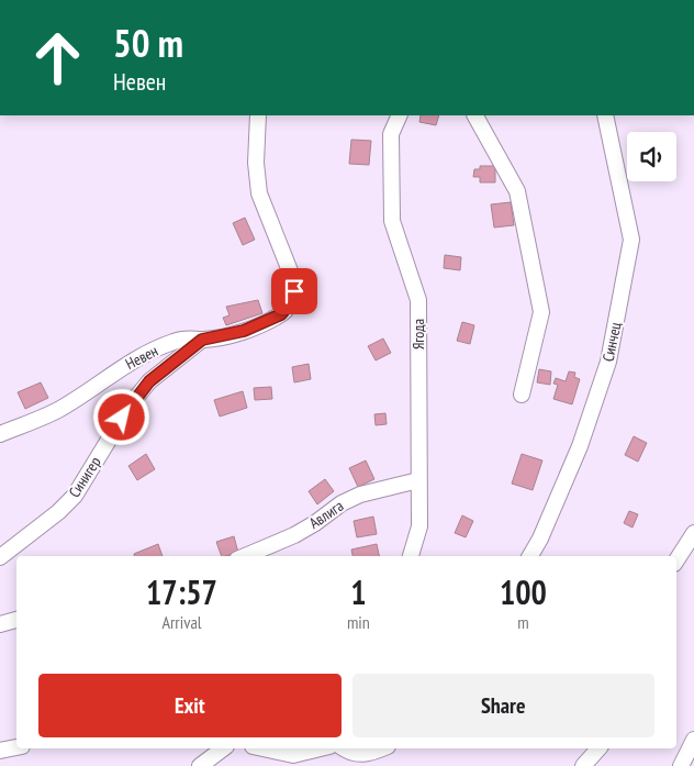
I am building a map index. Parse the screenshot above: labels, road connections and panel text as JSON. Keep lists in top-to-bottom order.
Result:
{
  "streets": {
    "street": [
      "Ягода",
      "Синчец",
      "Невен",
      "Синигер",
      "Авлига"
    ]
  },
  "crossings": [
    ["Ягода", "Авлига"],
    ["Невен", "Синигер"]
  ],
  "page": {
    "turn": ["50 m", "Невен"],
    "eta": [
      "17:57",
      "Arrival",
      "1",
      "min",
      "100",
      "m"
    ],
    "buttons": ["Exit", "Share"]
  }
}
